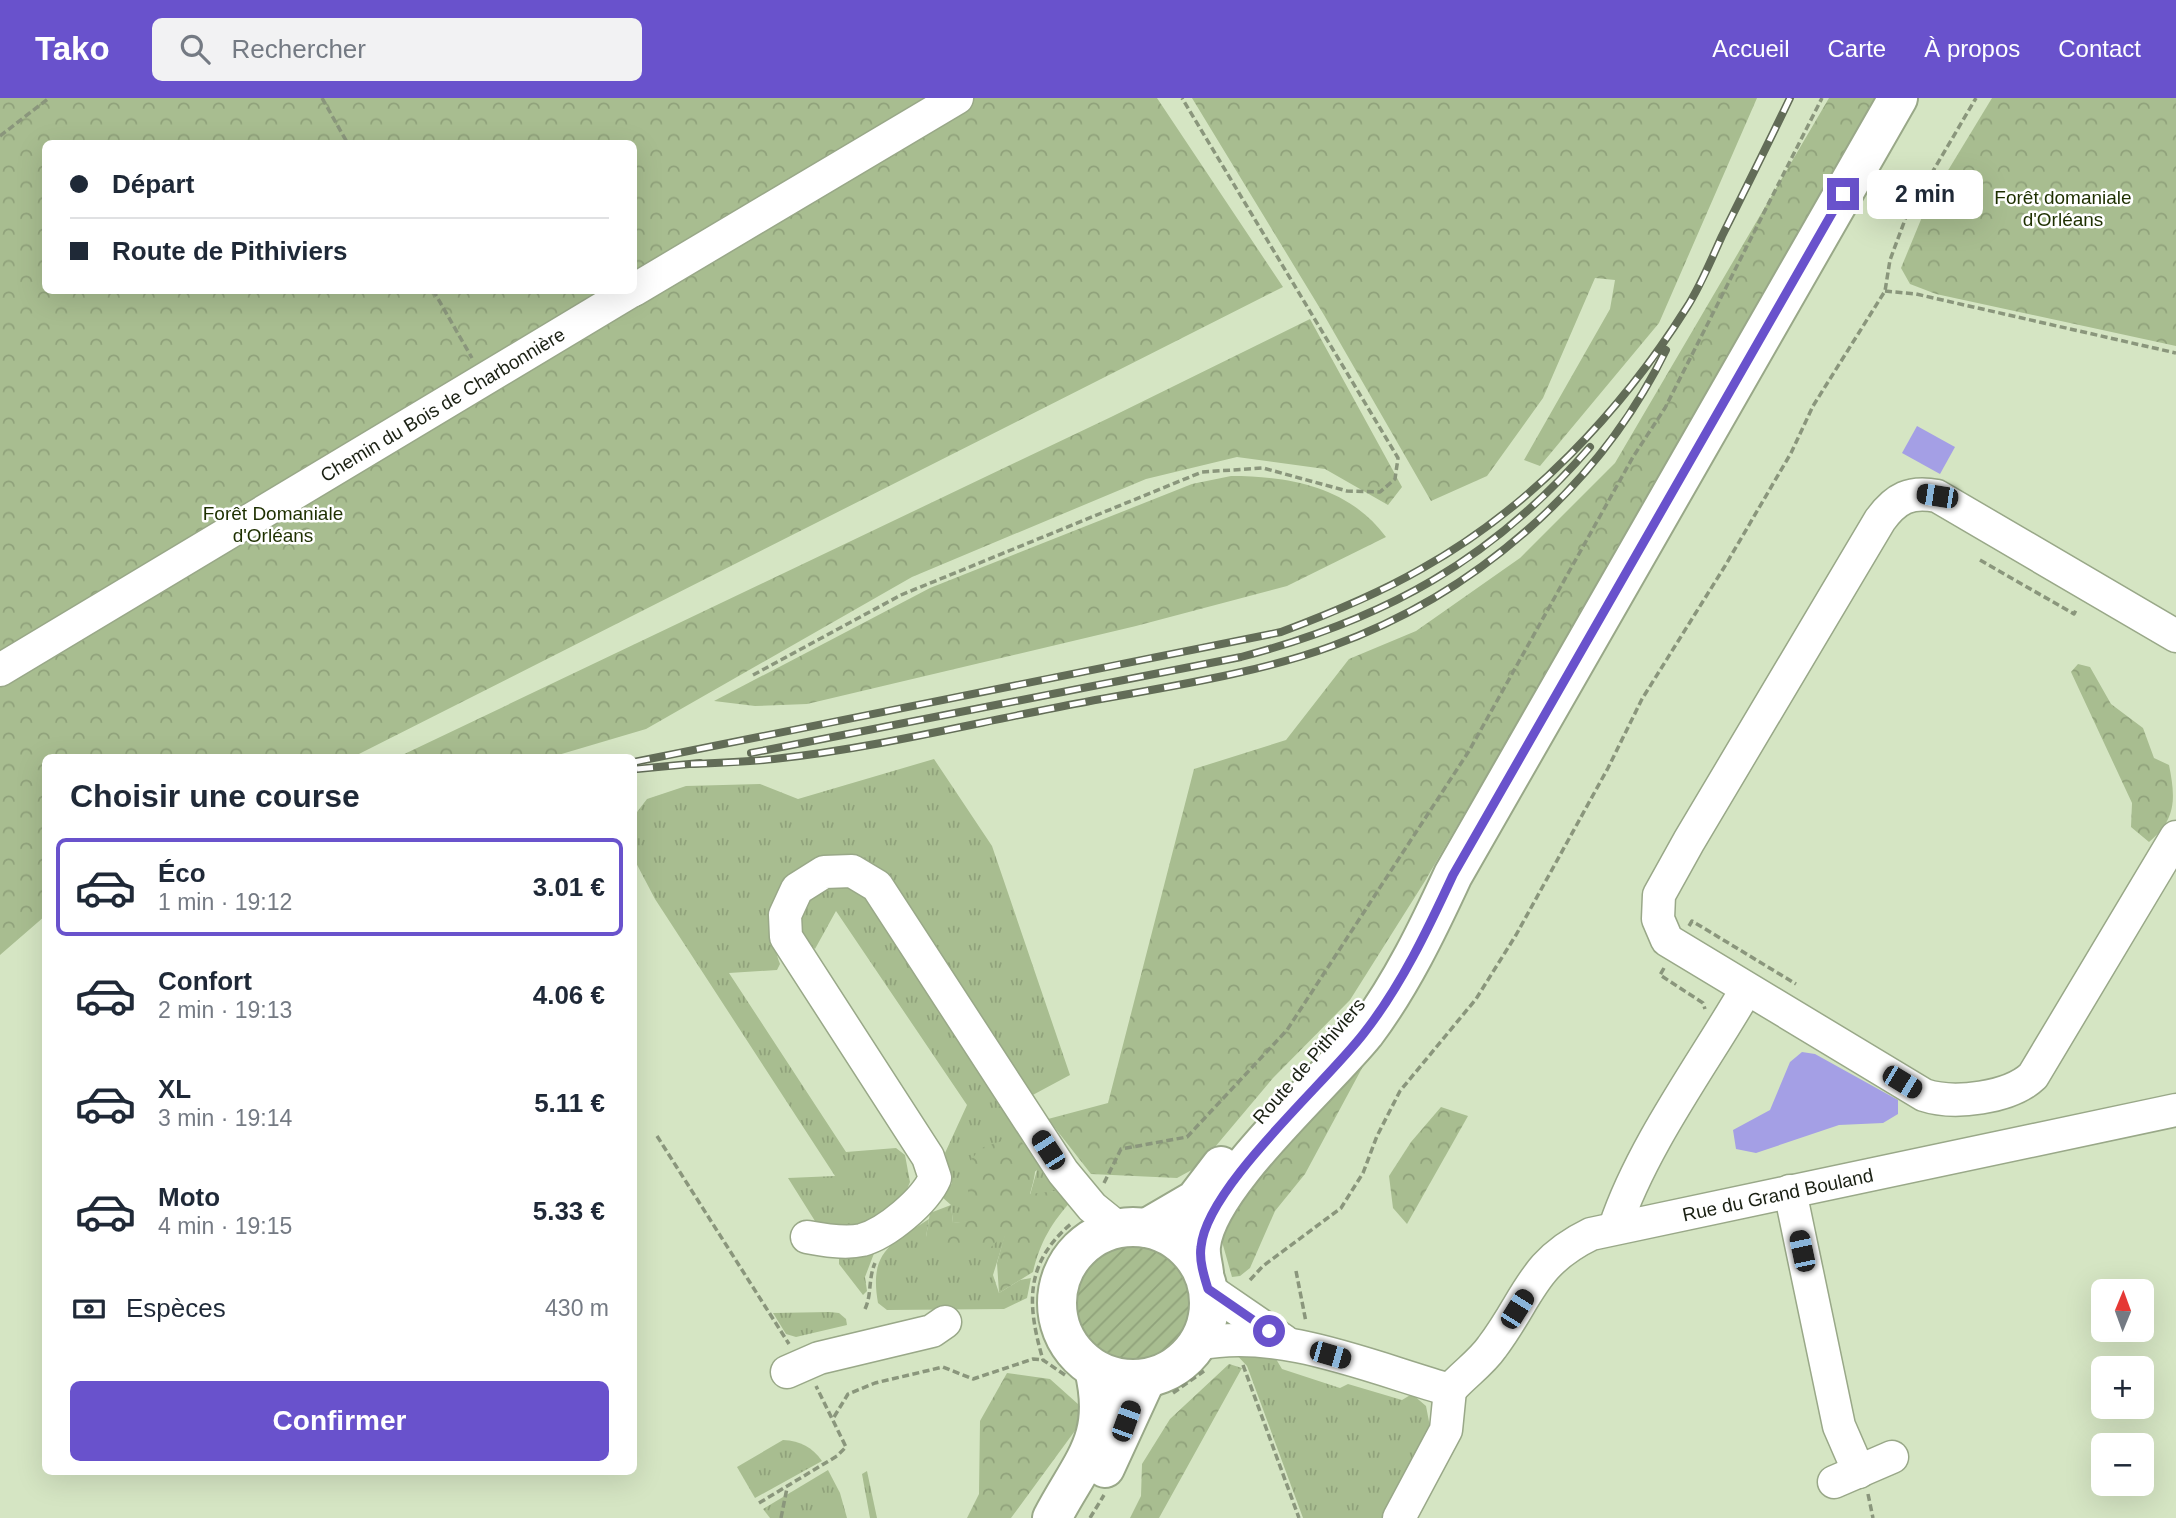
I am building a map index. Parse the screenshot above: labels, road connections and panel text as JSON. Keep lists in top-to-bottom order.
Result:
{
  "streets": {
    "main road": ["Route de Pithiviers"],
    "street": ["Chemin du Bois de Charbonnière", "Rue du Grand Bouland"]
  },
  "parks": ["Forêt domaniale d'Orléans", "Forêt Domaniale d'Orléans"],
  "north": "top",
  "page": {
    "header": "Tako",
    "search": "Rechercher",
    "nav": [
      "Accueil",
      "Carte",
      "À propos",
      "Contact"
    ],
    "banner": ["Départ", "Route de Pithiviers"],
    "bubble": "2 min",
    "heading": "Choisir une course",
    "list": [
      {
        "name": "Éco",
        "note": "1 min · 19:12",
        "value": "3.01 €"
      },
      {
        "name": "Confort",
        "note": "2 min · 19:13",
        "value": "4.06 €"
      },
      {
        "name": "XL",
        "note": "3 min · 19:14",
        "value": "5.11 €"
      },
      {
        "name": "Moto",
        "note": "4 min · 19:15",
        "value": "5.33 €"
      }
    ],
    "pay": ["Espèces", "430 m"],
    "map_buttons": ["+", "−"],
    "buttons": "Confirmer"
  }
}
